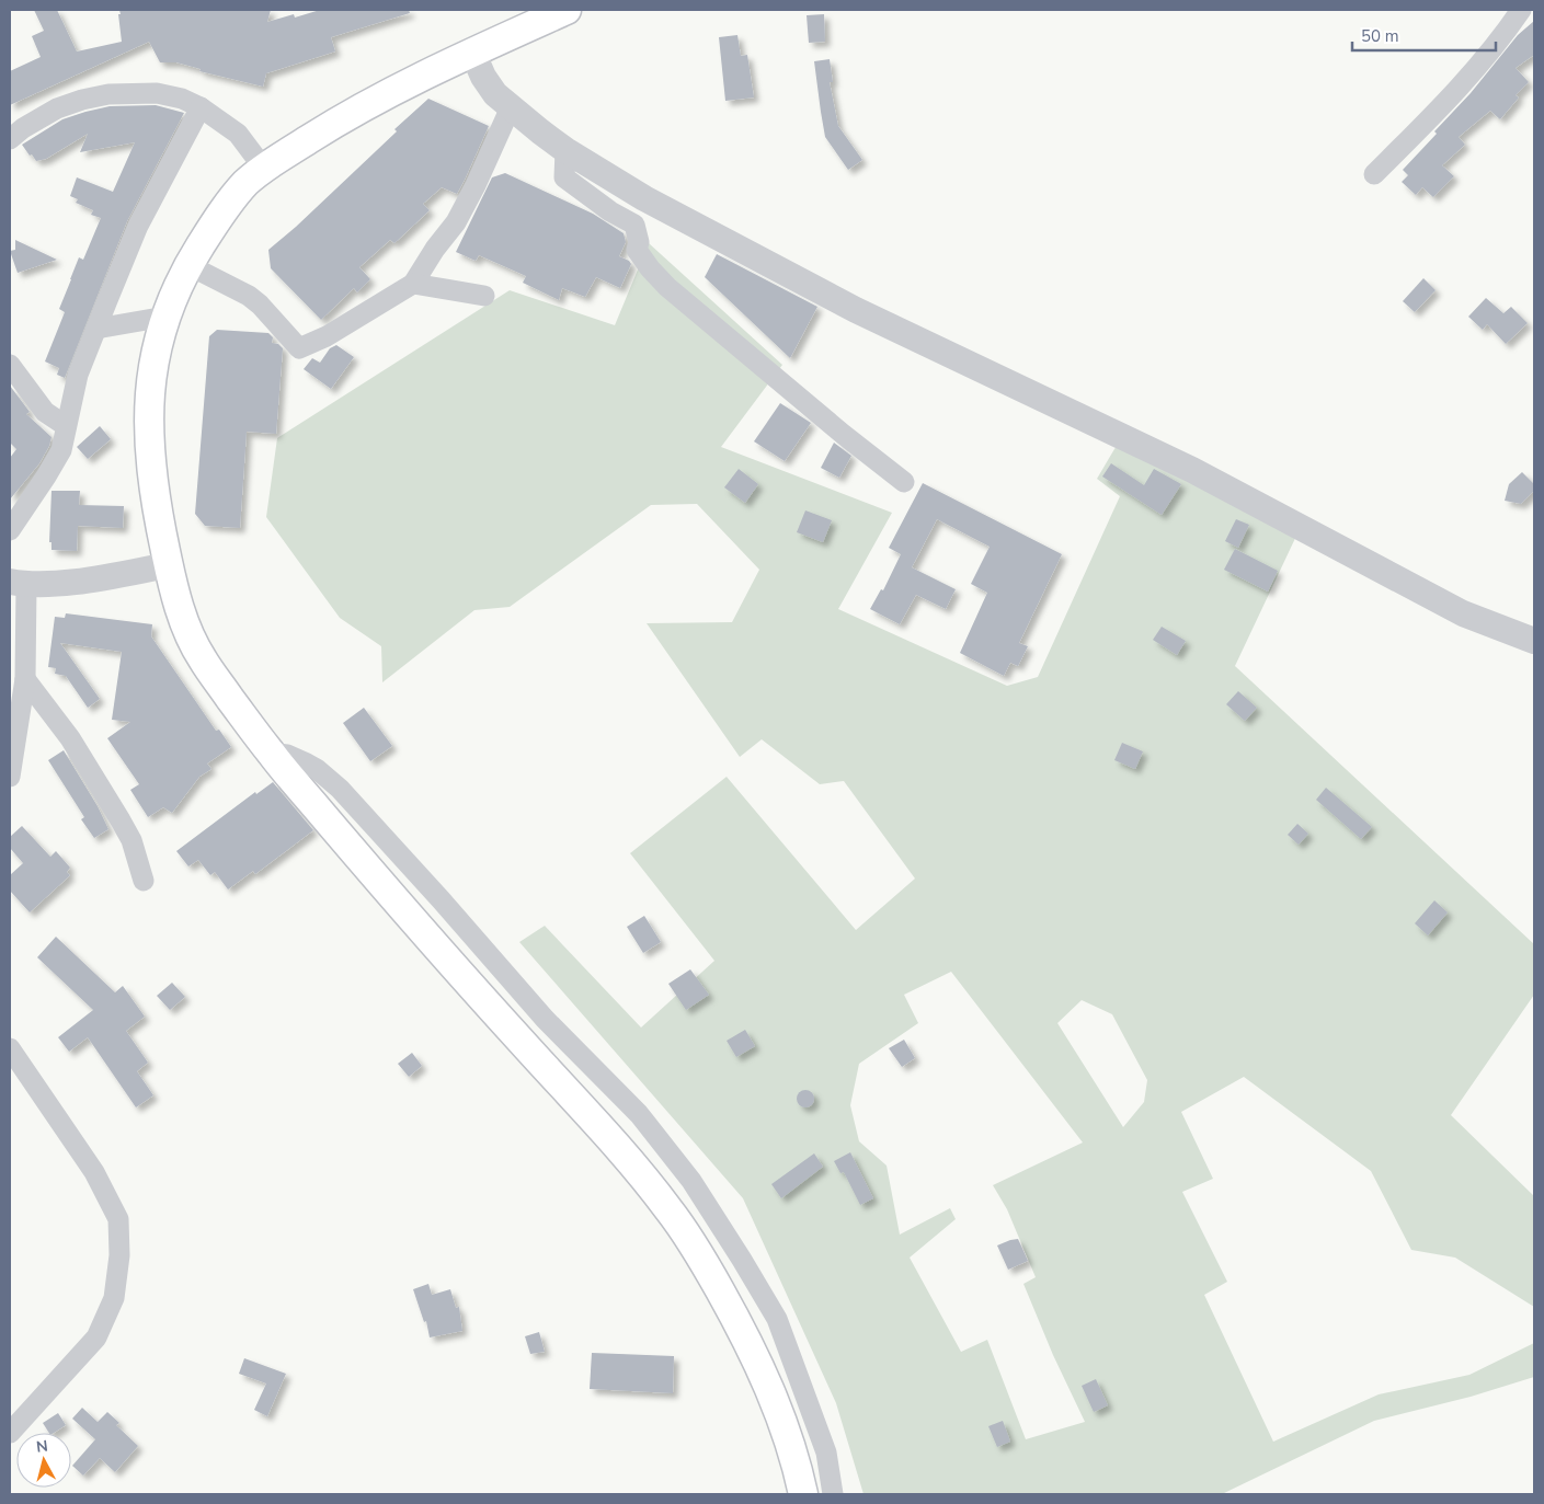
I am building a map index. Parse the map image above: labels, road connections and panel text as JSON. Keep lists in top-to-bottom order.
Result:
{
  "scale_bar": "50 m",
  "north": "top"
}
